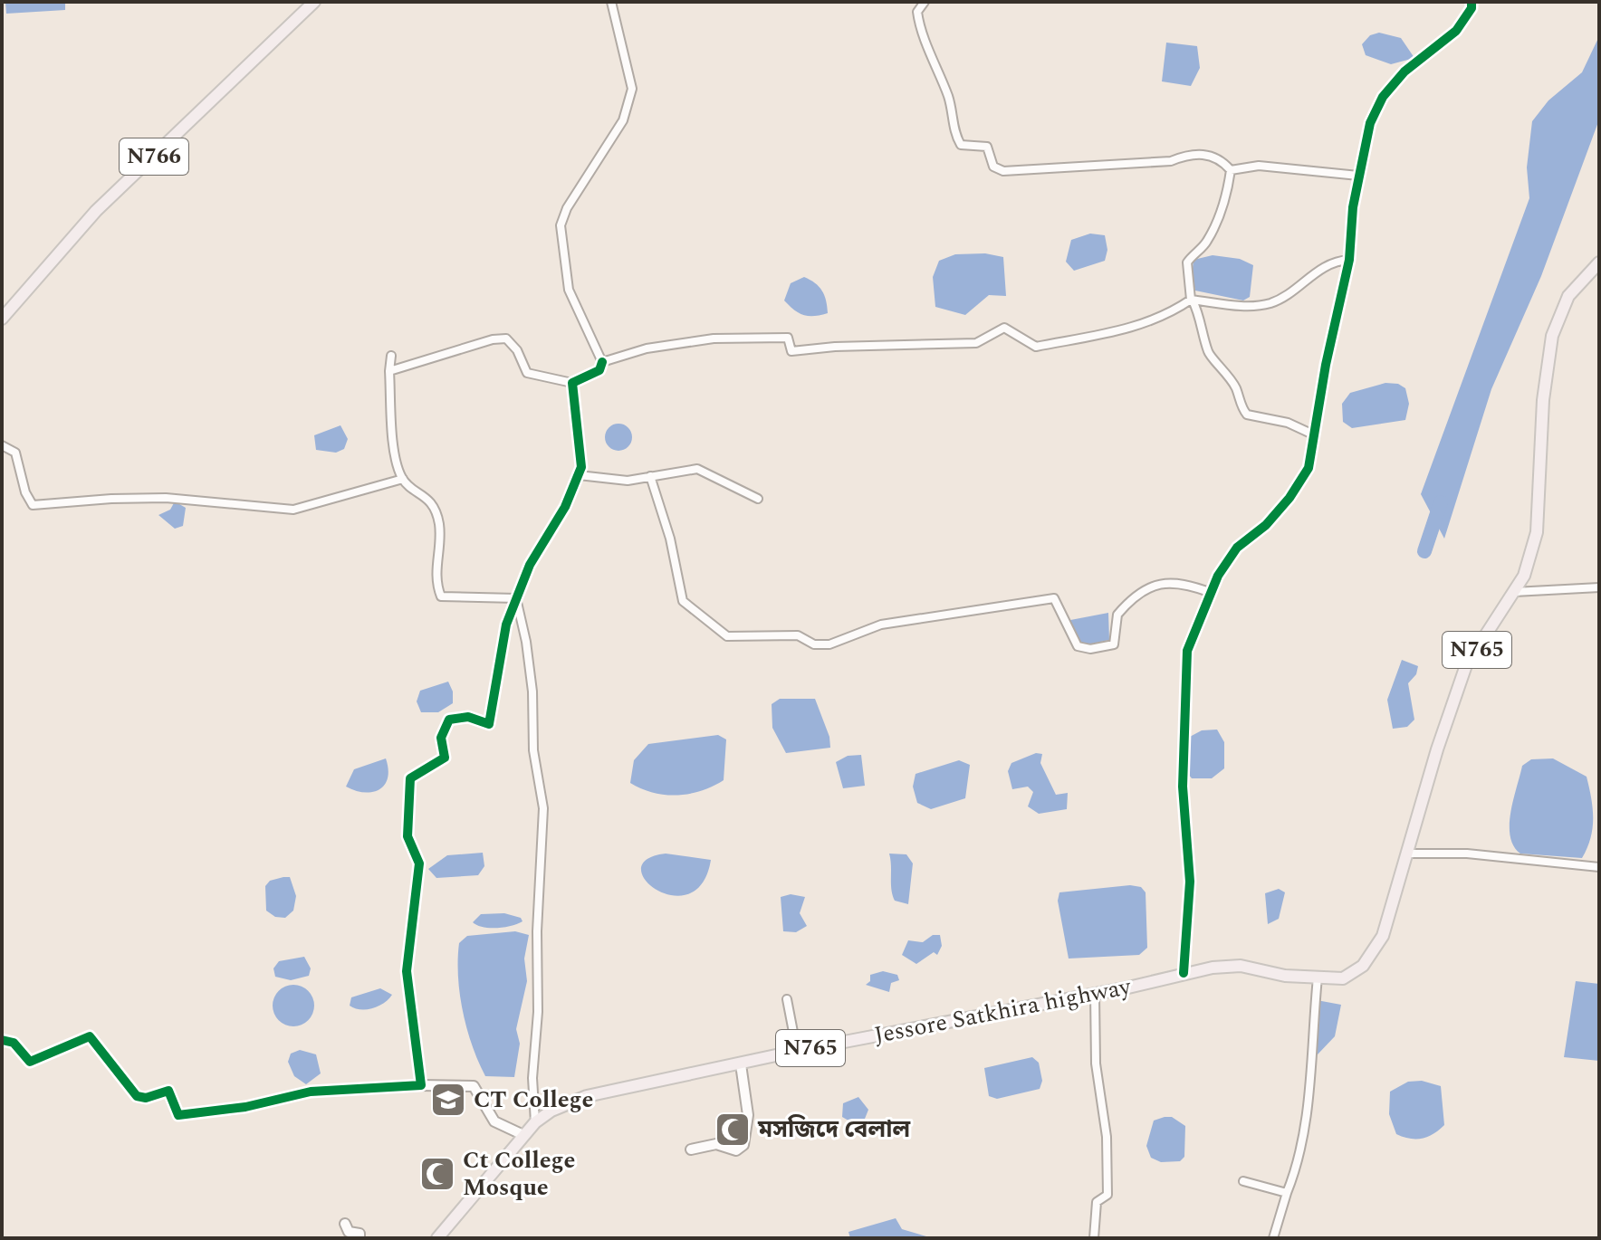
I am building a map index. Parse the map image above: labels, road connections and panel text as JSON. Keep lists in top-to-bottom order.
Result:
{
  "streets": {
    "highway": ["N766", "N765", "Jessore Satkhira highway"]
  },
  "crossings": [
    ["N765", "Jessore Satkhira highway"]
  ],
  "places": {
    "school or university": ["CT College"],
    "mosque": ["মসজিদে বেলাল", "Ct College Mosque"]
  }
}
